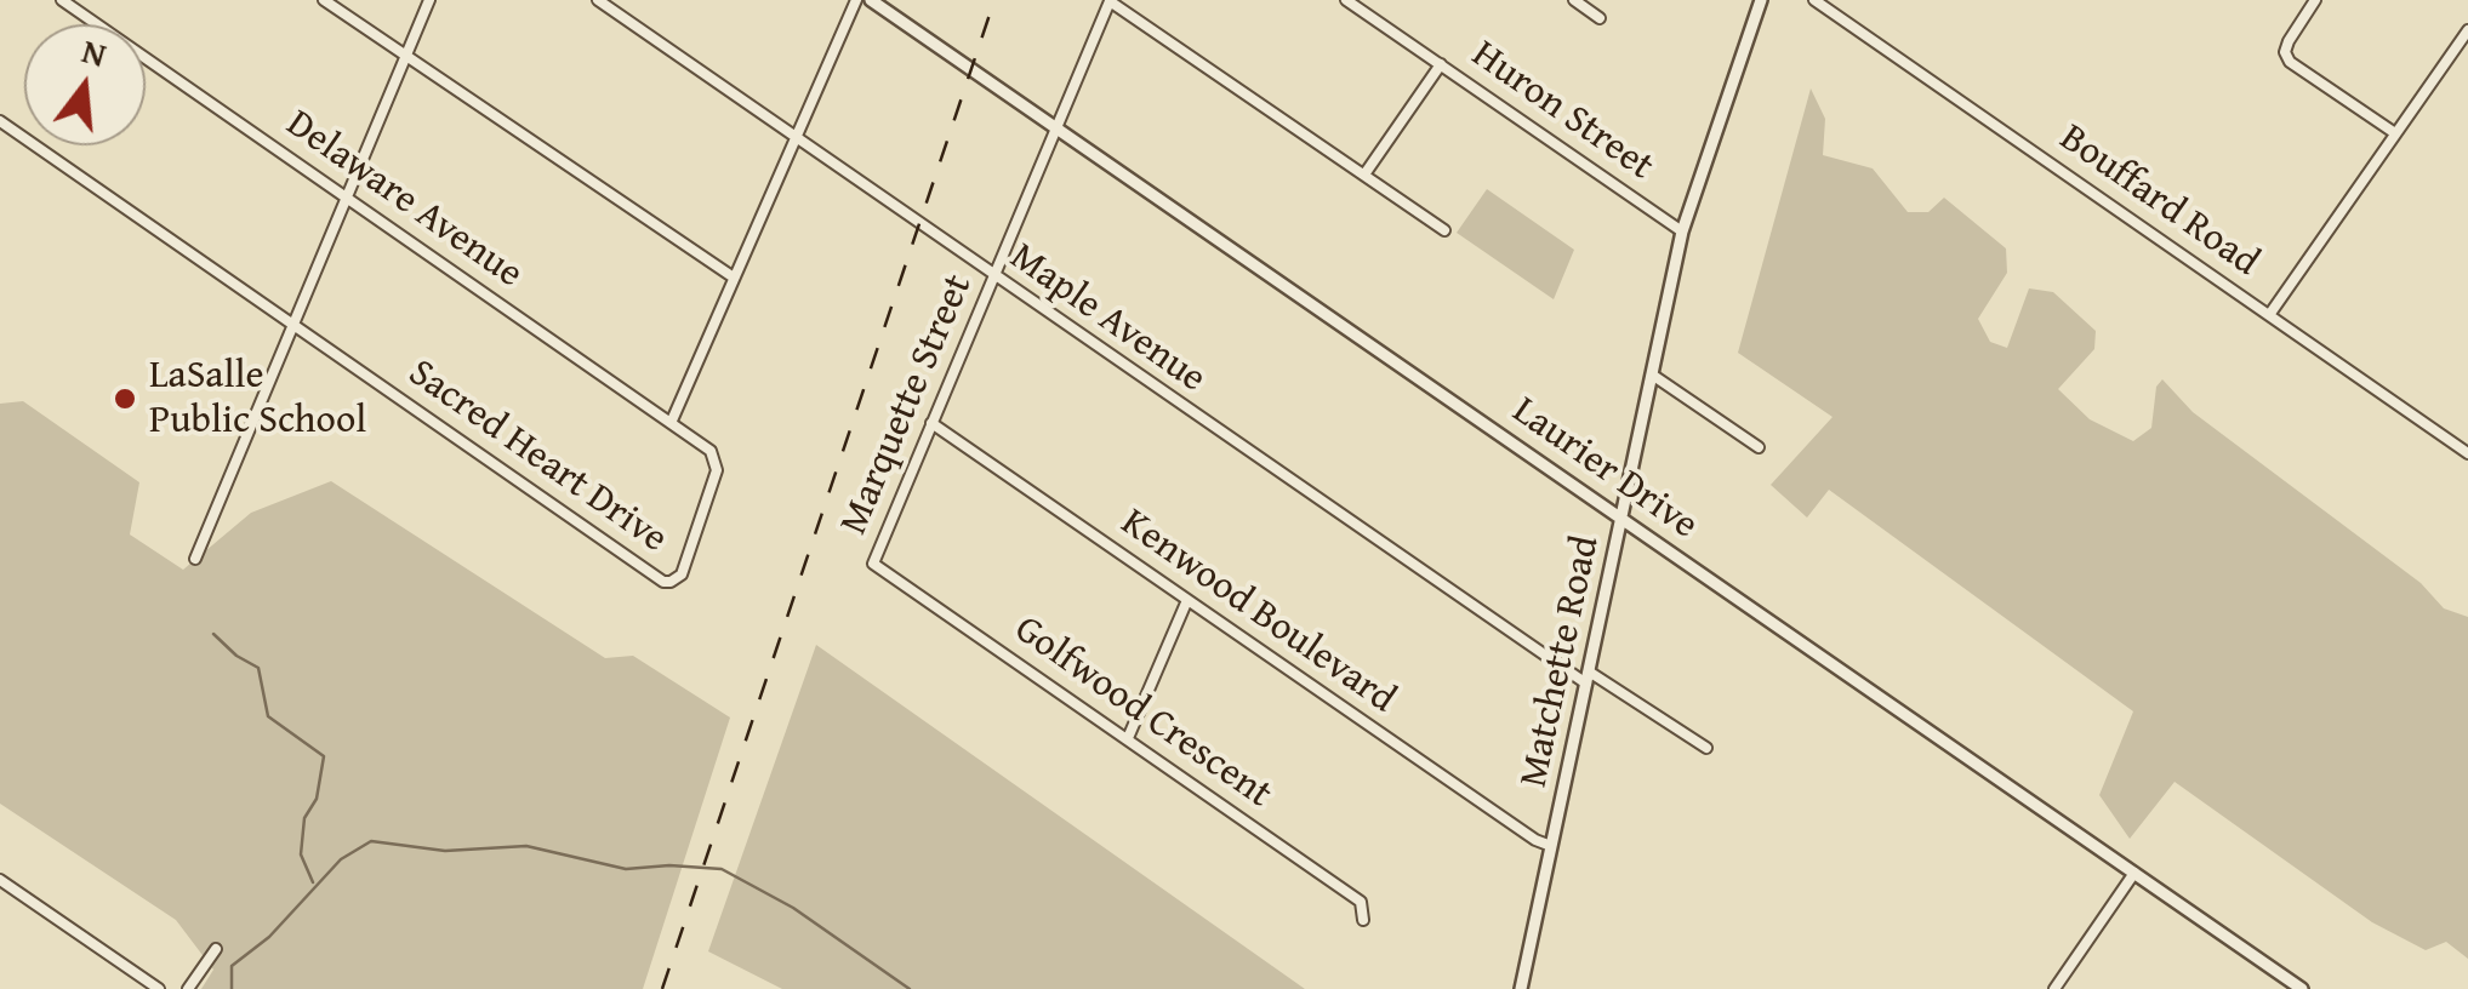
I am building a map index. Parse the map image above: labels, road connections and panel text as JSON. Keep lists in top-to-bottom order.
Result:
{
  "streets": {
    "street": [
      "Huron Street",
      "Delaware Avenue",
      "Bouffard Road",
      "Maple Avenue",
      "Marquette Street",
      "Sacred Heart Drive",
      "Laurier Drive",
      "Kenwood Boulevard",
      "Matchette Road",
      "Golfwood Crescent"
    ]
  },
  "crossings": [
    ["Huron Street", "Matchette Road"],
    ["Delaware Avenue", "Sacred Heart Drive"],
    ["Maple Avenue", "Marquette Street"],
    ["Maple Avenue", "Matchette Road"],
    ["Marquette Street", "Laurier Drive"],
    ["Marquette Street", "Kenwood Boulevard"],
    ["Marquette Street", "Golfwood Crescent"],
    ["Laurier Drive", "Matchette Road"],
    ["Kenwood Boulevard", "Matchette Road"]
  ],
  "places": ["LaSalle Public School"],
  "north": "top"
}
